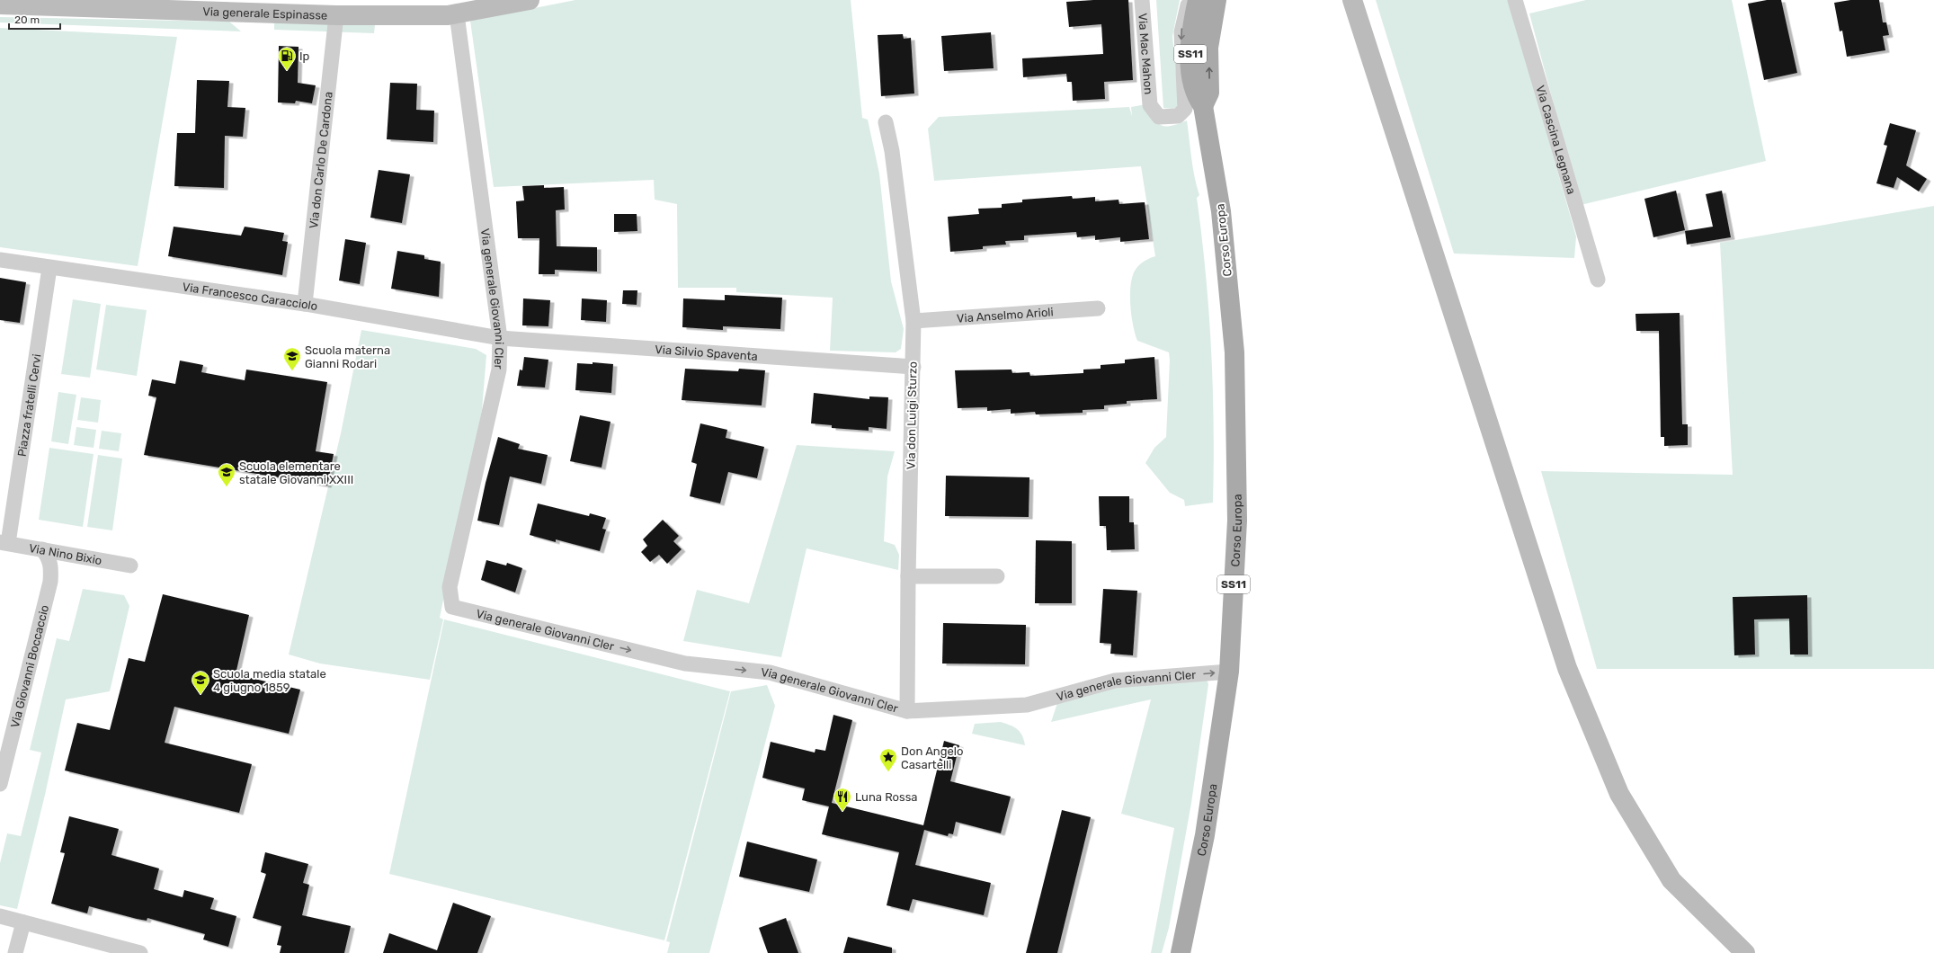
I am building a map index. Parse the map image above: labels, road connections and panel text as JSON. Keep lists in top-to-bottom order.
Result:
{
  "streets": {
    "main road": ["SS11", "Corso Europa"],
    "street": [
      "Via generale Espinasse",
      "Via Mac Mahon",
      "Via Cascina Legnana",
      "Via don Carlo De Cardona",
      "Via Francesco Caracciolo",
      "Via generale Giovanni Cler",
      "Via Anselmo Arioli",
      "Via Silvio Spaventa",
      "Piazza fratelli Cervi",
      "Via don Luigi Sturzo",
      "Via Nino Bixio",
      "Via Giovanni Boccaccio"
    ]
  },
  "crossings": [
    ["Via generale Espinasse", "Via don Carlo De Cardona"],
    ["Via generale Espinasse", "Via generale Giovanni Cler"],
    ["SS11", "Corso Europa"],
    ["Via don Carlo De Cardona", "Via Francesco Caracciolo"],
    ["Corso Europa", "Via generale Giovanni Cler"],
    ["Via Francesco Caracciolo", "Via generale Giovanni Cler"],
    ["Via Francesco Caracciolo", "Via Silvio Spaventa"],
    ["Via Francesco Caracciolo", "Piazza fratelli Cervi"],
    ["Via generale Giovanni Cler", "Via Silvio Spaventa"],
    ["Via generale Giovanni Cler", "Via don Luigi Sturzo"],
    ["Via Anselmo Arioli", "Via don Luigi Sturzo"],
    ["Via Silvio Spaventa", "Via don Luigi Sturzo"],
    ["Piazza fratelli Cervi", "Via Nino Bixio"],
    ["Via Nino Bixio", "Via Giovanni Boccaccio"]
  ],
  "places": {
    "fuel station": ["Ip"],
    "school or university": ["Scuola materna Gianni Rodari", "Scuola elementare statale Giovanni XXIII", "Scuola media statale 4 giugno 1859"],
    "place": ["Don Angelo Casartelli"],
    "restaurant": ["Luna Rossa"]
  },
  "scale_bar": "20 m"
}
